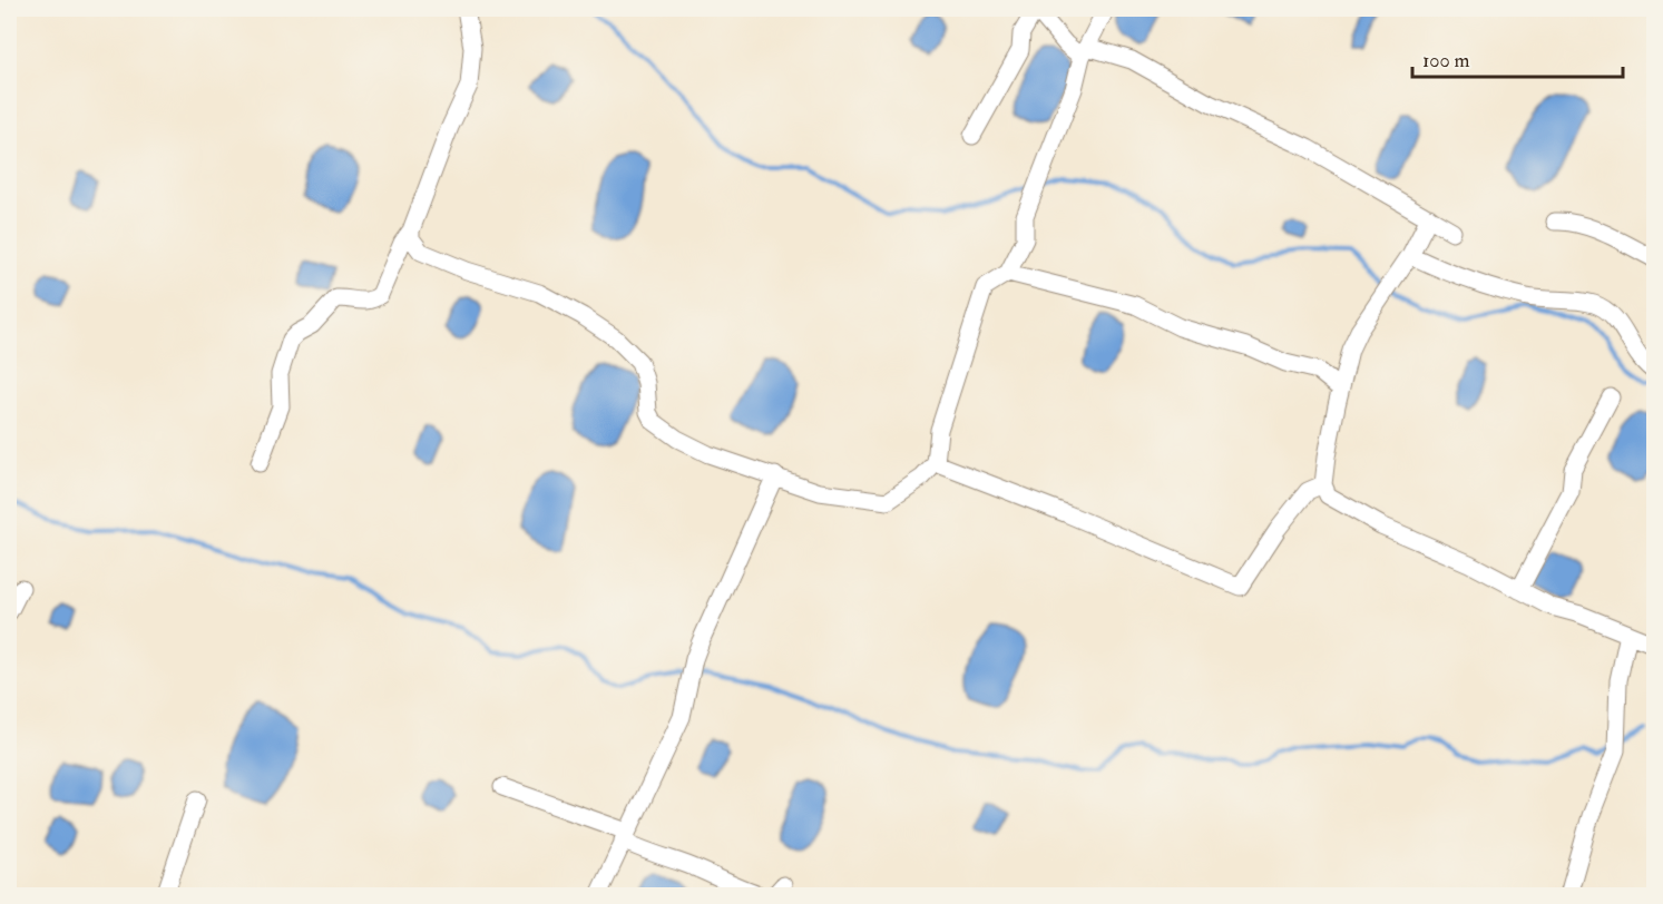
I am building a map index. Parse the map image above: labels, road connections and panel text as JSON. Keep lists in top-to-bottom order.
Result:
{
  "scale_bar": "100 m"
}
